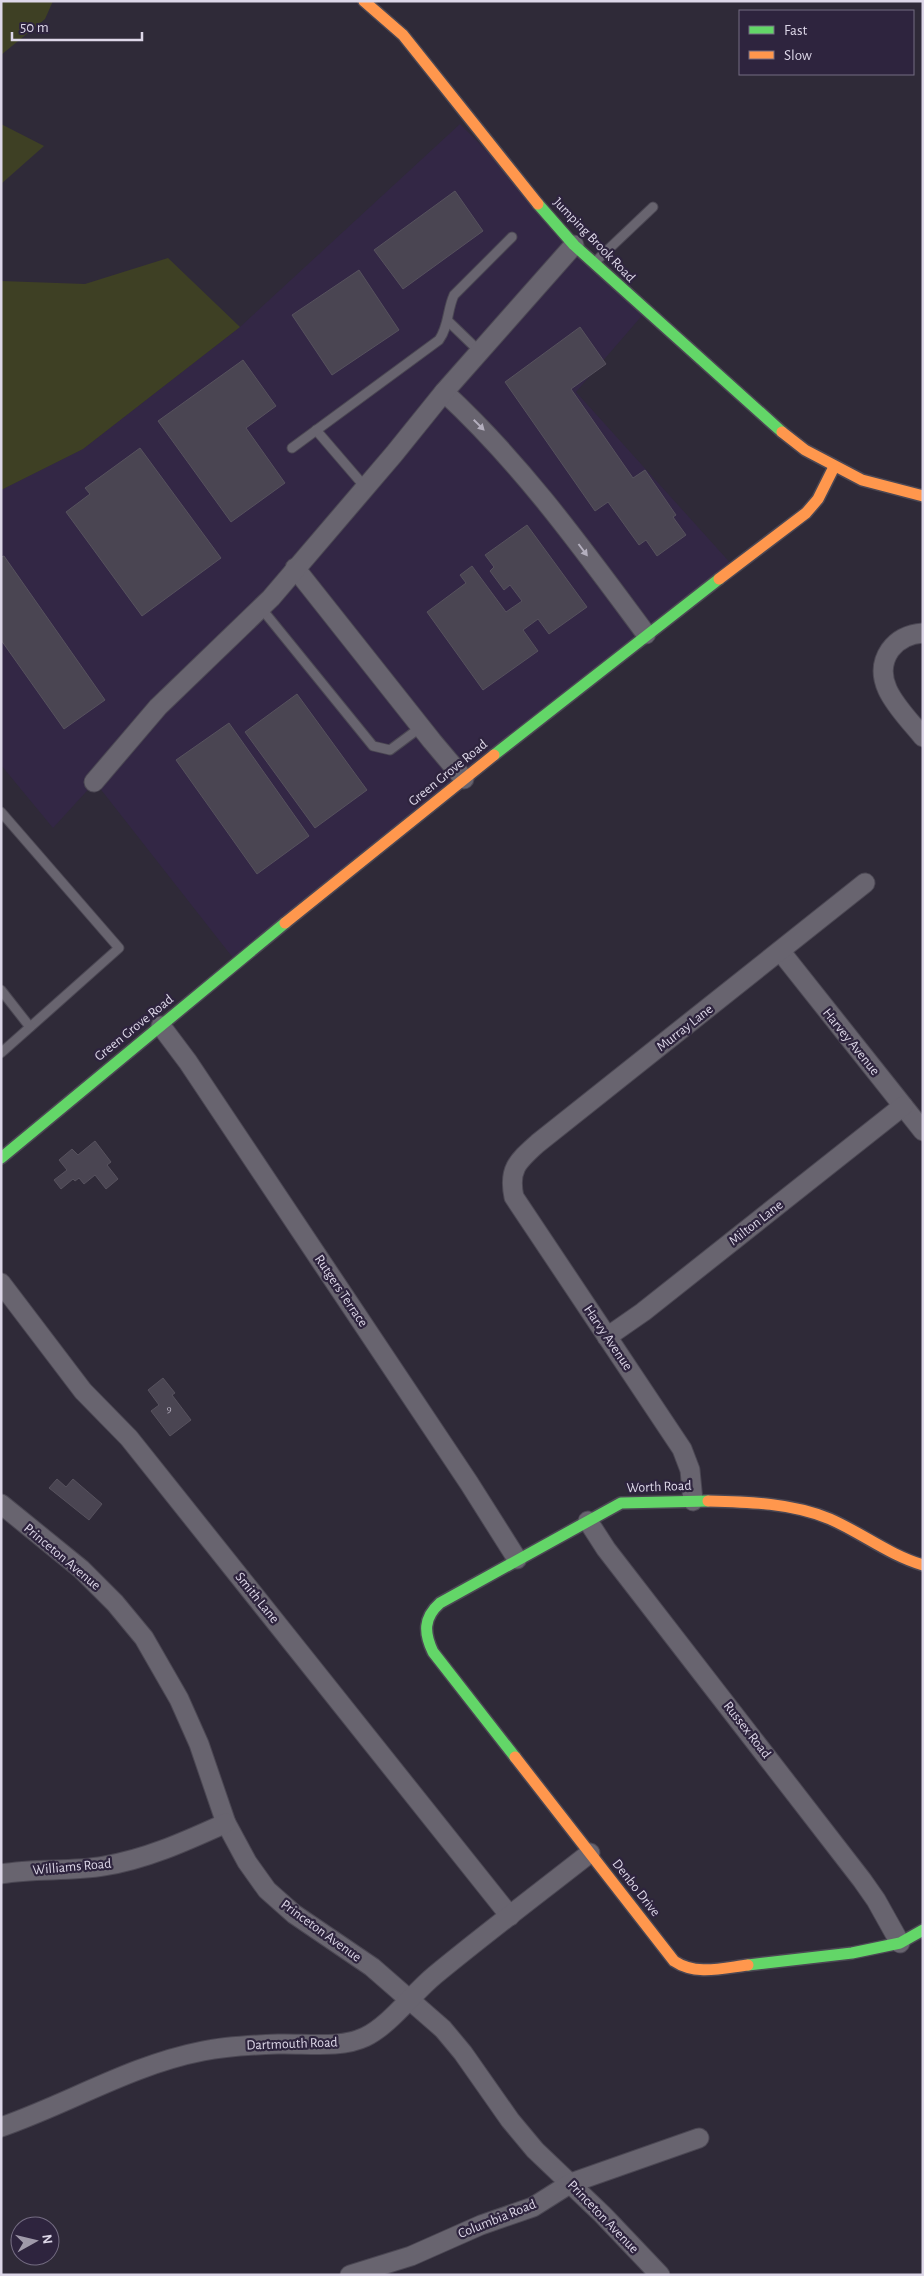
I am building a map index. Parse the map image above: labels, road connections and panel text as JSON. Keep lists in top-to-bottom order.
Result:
{
  "streets": {
    "street": [
      "Jumping Brook Road",
      "Green Grove Road",
      "Murray Lane",
      "Harvey Avenue",
      "Milton Lane",
      "Rutgers Terrace",
      "Harvy Avenue",
      "Worth Road",
      "Princeton Avenue",
      "Smith Lane",
      "Russex Road",
      "Williams Road",
      "Denbo Drive",
      "Dartmouth Road",
      "Columbia Road"
    ]
  },
  "crossings": [
    ["Jumping Brook Road", "Green Grove Road"],
    ["Green Grove Road", "Rutgers Terrace"],
    ["Murray Lane", "Harvey Avenue"],
    ["Murray Lane", "Harvy Avenue"],
    ["Harvey Avenue", "Milton Lane"],
    ["Milton Lane", "Harvy Avenue"],
    ["Rutgers Terrace", "Worth Road"],
    ["Harvy Avenue", "Worth Road"],
    ["Worth Road", "Russex Road"],
    ["Worth Road", "Denbo Drive"],
    ["Princeton Avenue", "Williams Road"],
    ["Princeton Avenue", "Dartmouth Road"],
    ["Princeton Avenue", "Columbia Road"],
    ["Smith Lane", "Dartmouth Road"],
    ["Russex Road", "Denbo Drive"],
    ["Denbo Drive", "Dartmouth Road"]
  ],
  "house_numbers": ["9"],
  "legend": ["Fast", "Slow"],
  "scale_bar": "50 m",
  "north": "right"
}
